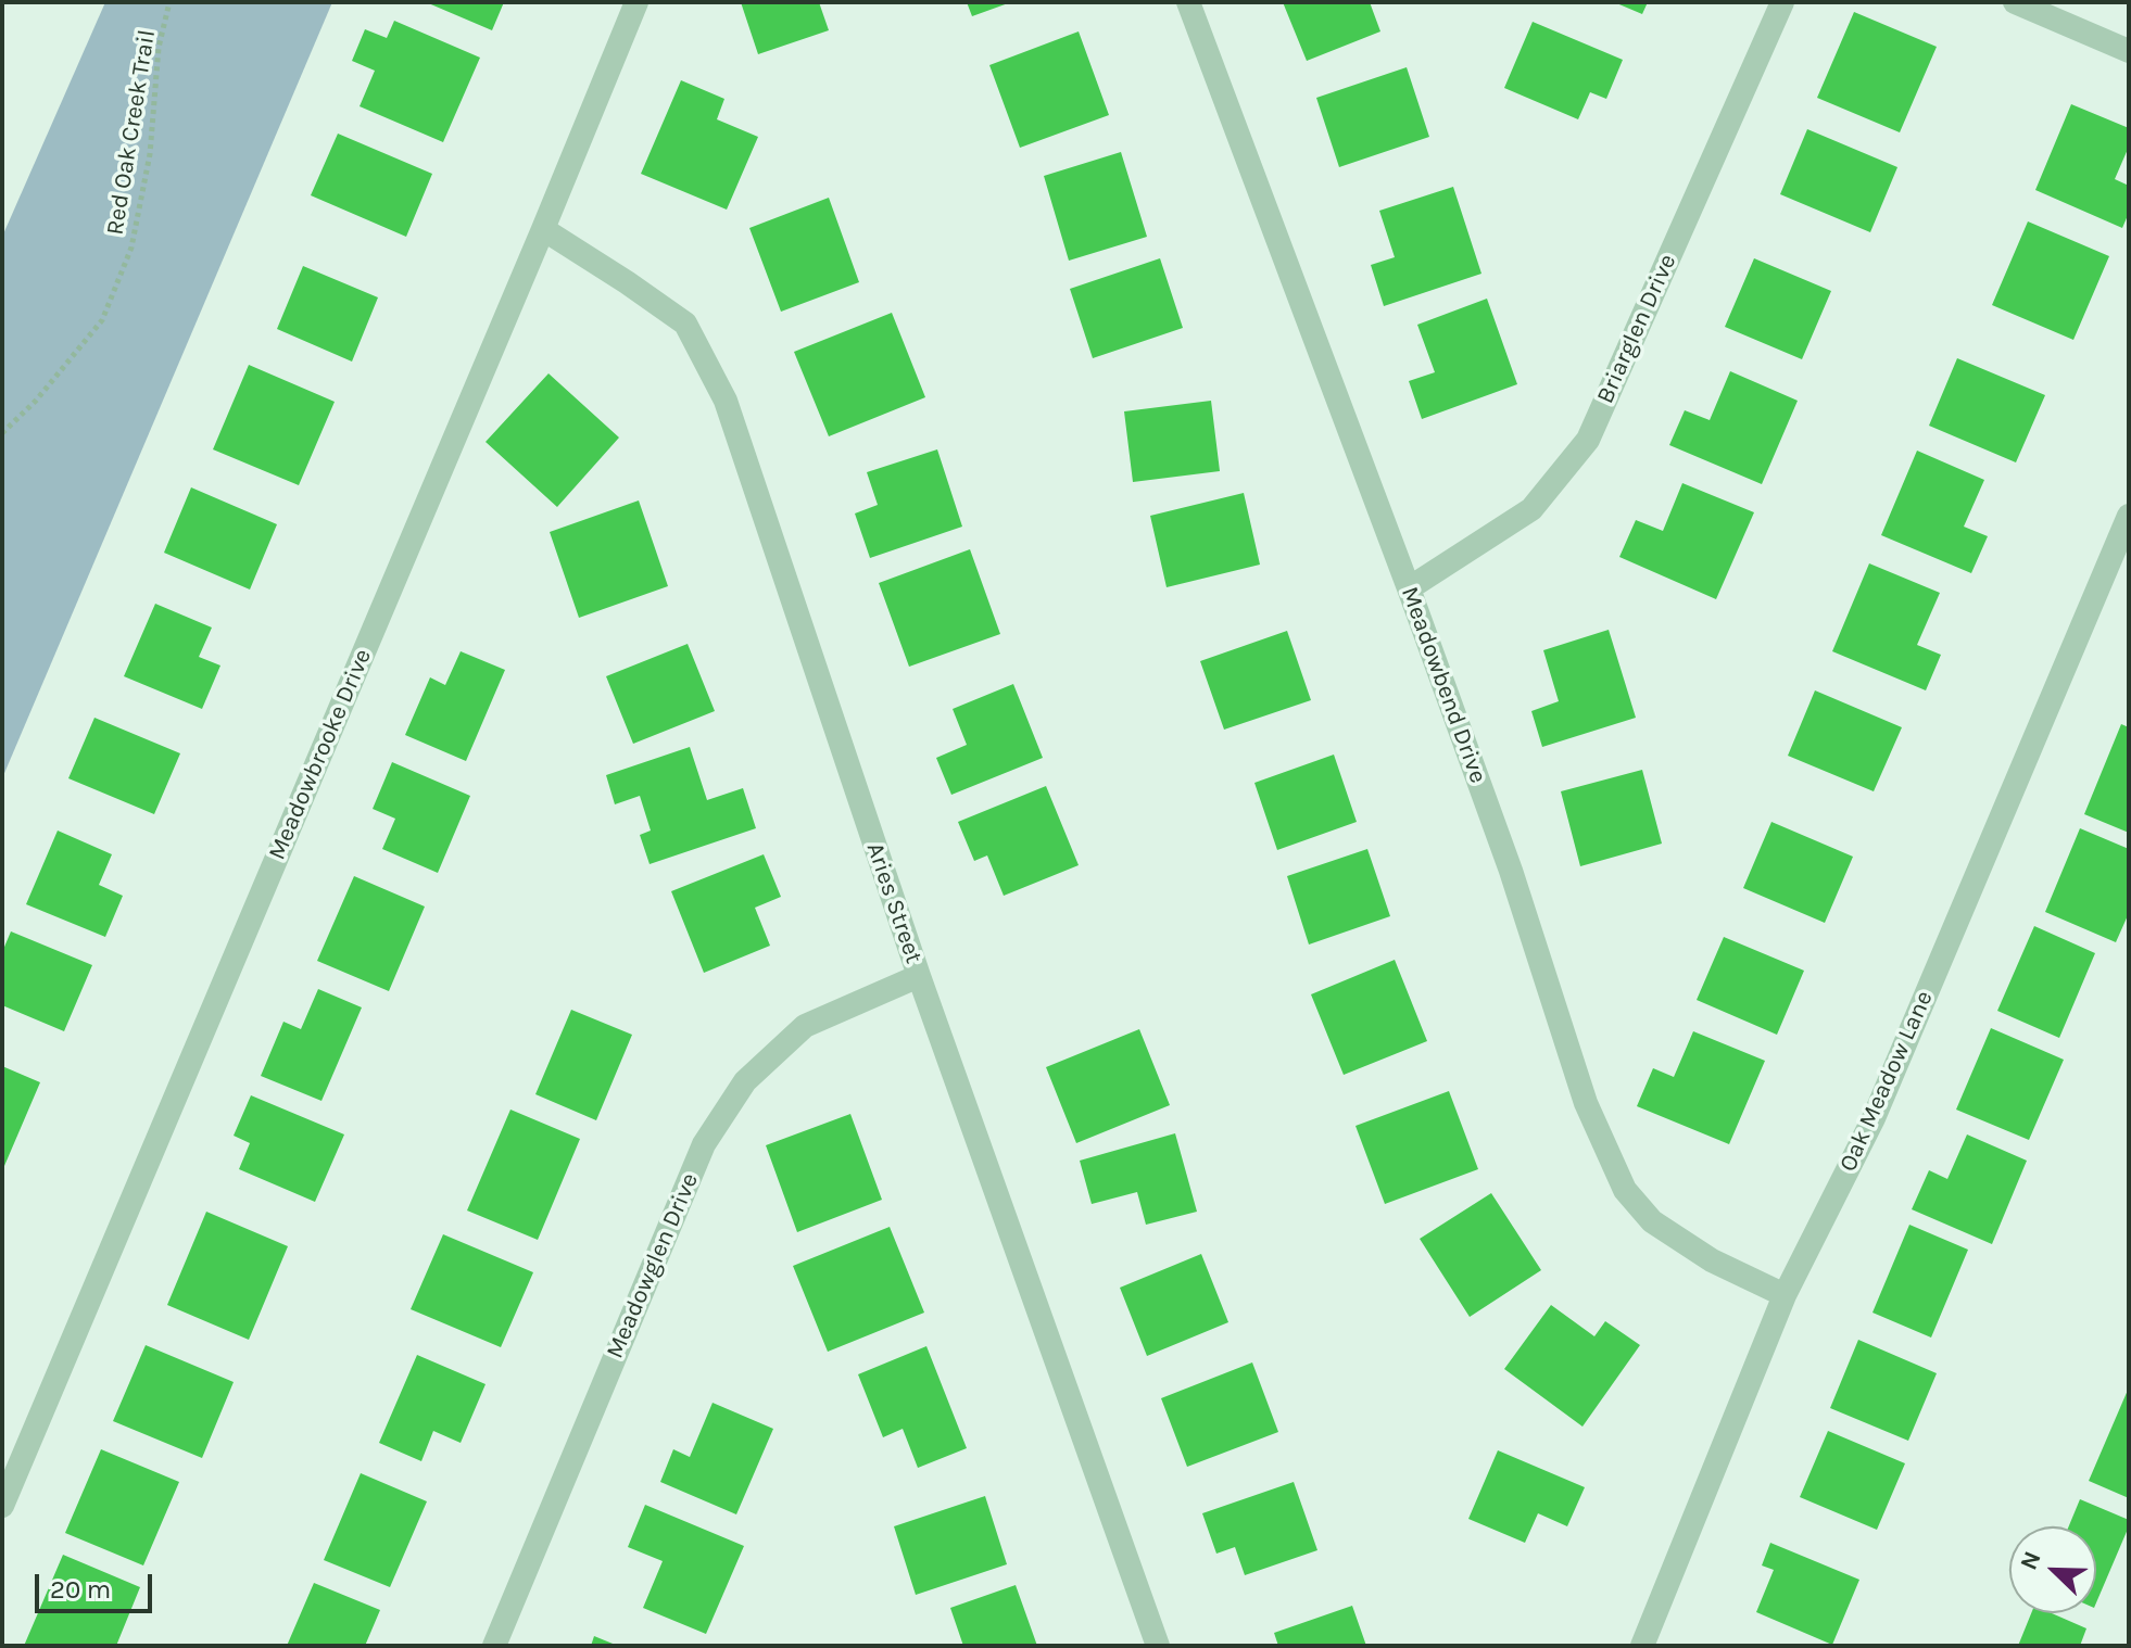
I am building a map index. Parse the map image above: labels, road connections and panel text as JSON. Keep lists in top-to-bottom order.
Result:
{
  "streets": {
    "street": [
      "Briarglen Drive",
      "Meadowbend Drive",
      "Meadowbrooke Drive",
      "Aries Street",
      "Oak Meadow Lane",
      "Meadowglen Drive"
    ],
    "path": ["Red Oak Creek Trail"]
  },
  "crossings": [
    ["Briarglen Drive", "Meadowbend Drive"],
    ["Meadowbend Drive", "Oak Meadow Lane"],
    ["Meadowbrooke Drive", "Aries Street"],
    ["Aries Street", "Meadowglen Drive"]
  ],
  "scale_bar": "20 m",
  "north": "top left"
}
